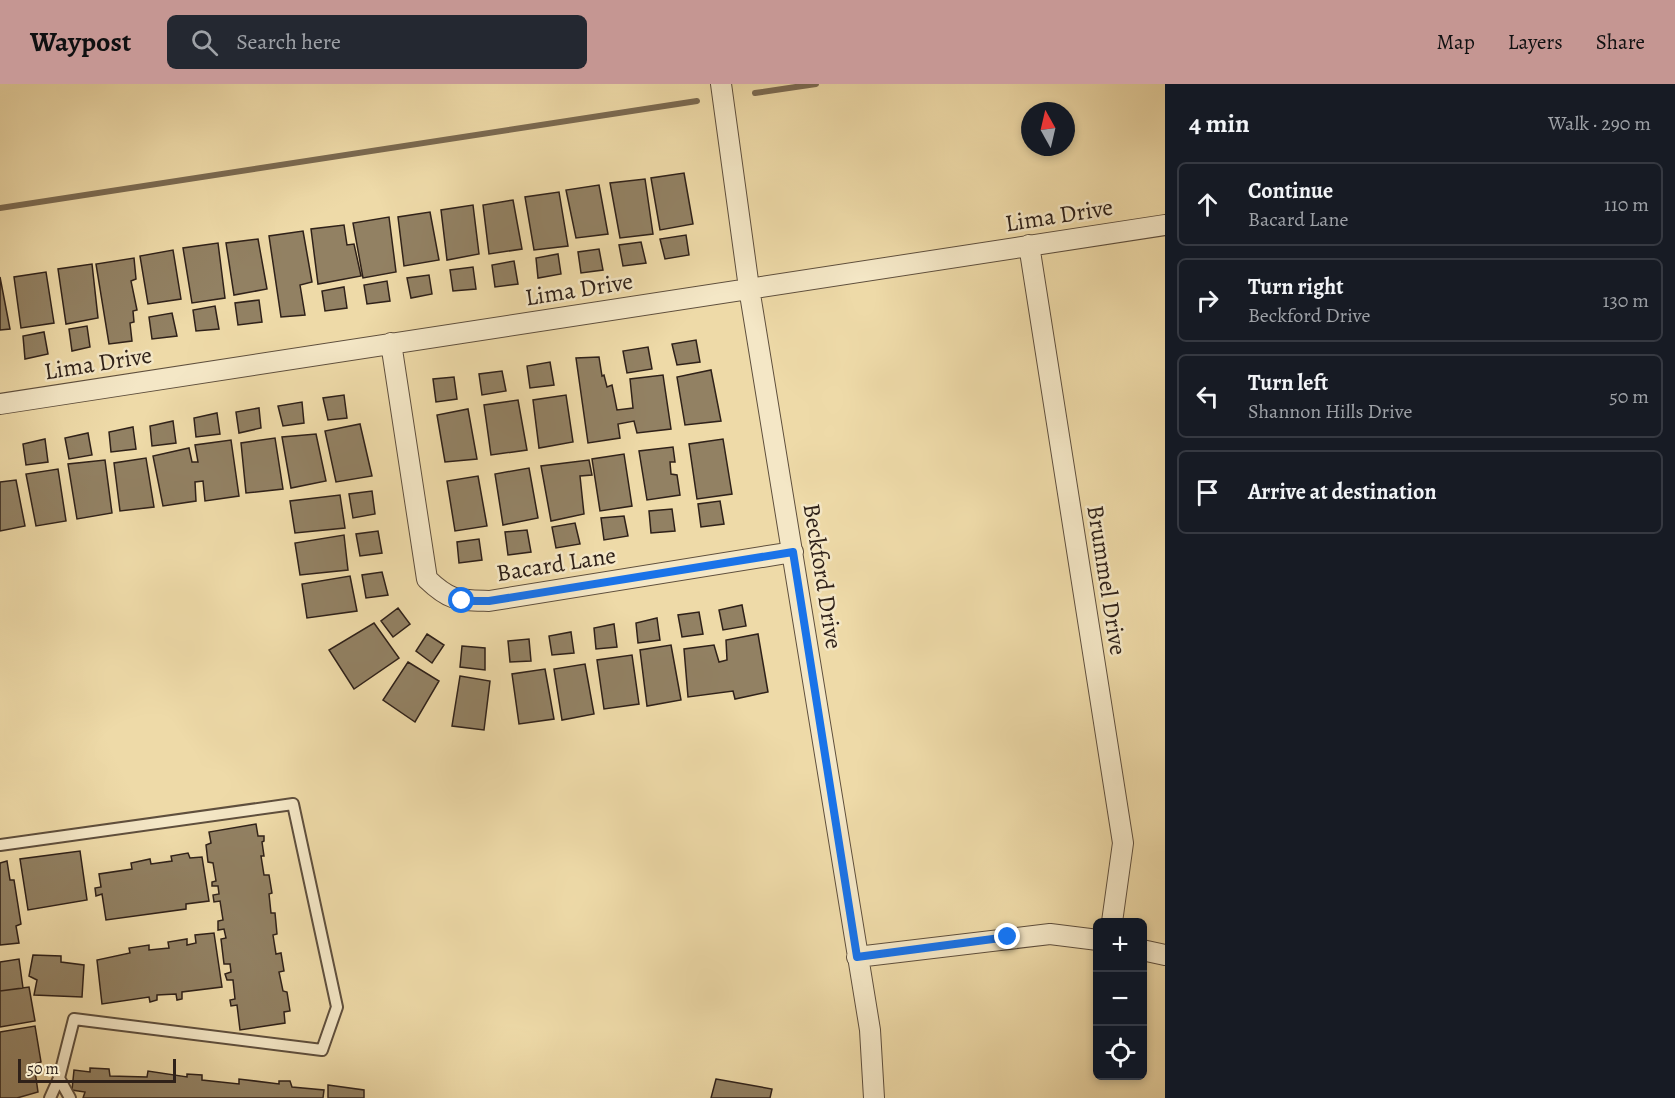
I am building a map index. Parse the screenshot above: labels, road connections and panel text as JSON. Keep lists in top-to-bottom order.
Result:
{
  "streets": {
    "street": [
      "Lima Drive",
      "Bacard Lane",
      "Beckford Drive",
      "Brummel Drive"
    ]
  },
  "crossings": [
    ["Lima Drive", "Bacard Lane"],
    ["Lima Drive", "Beckford Drive"],
    ["Lima Drive", "Brummel Drive"],
    ["Bacard Lane", "Beckford Drive"]
  ],
  "scale_bar": "50 m",
  "north": "top",
  "page": {
    "header": "Waypost",
    "search": "Search here",
    "nav": ["Map", "Layers", "Share"],
    "heading": ["4 min", "Walk · 290 m"],
    "list": [
      ["Continue", "Bacard Lane", "110 m"],
      ["Turn right", "Beckford Drive", "130 m"],
      ["Turn left", "Shannon Hills Drive", "50 m"],
      "Arrive at destination"
    ],
    "map_buttons": ["+", "−"],
    "scale": "50 m"
  }
}
